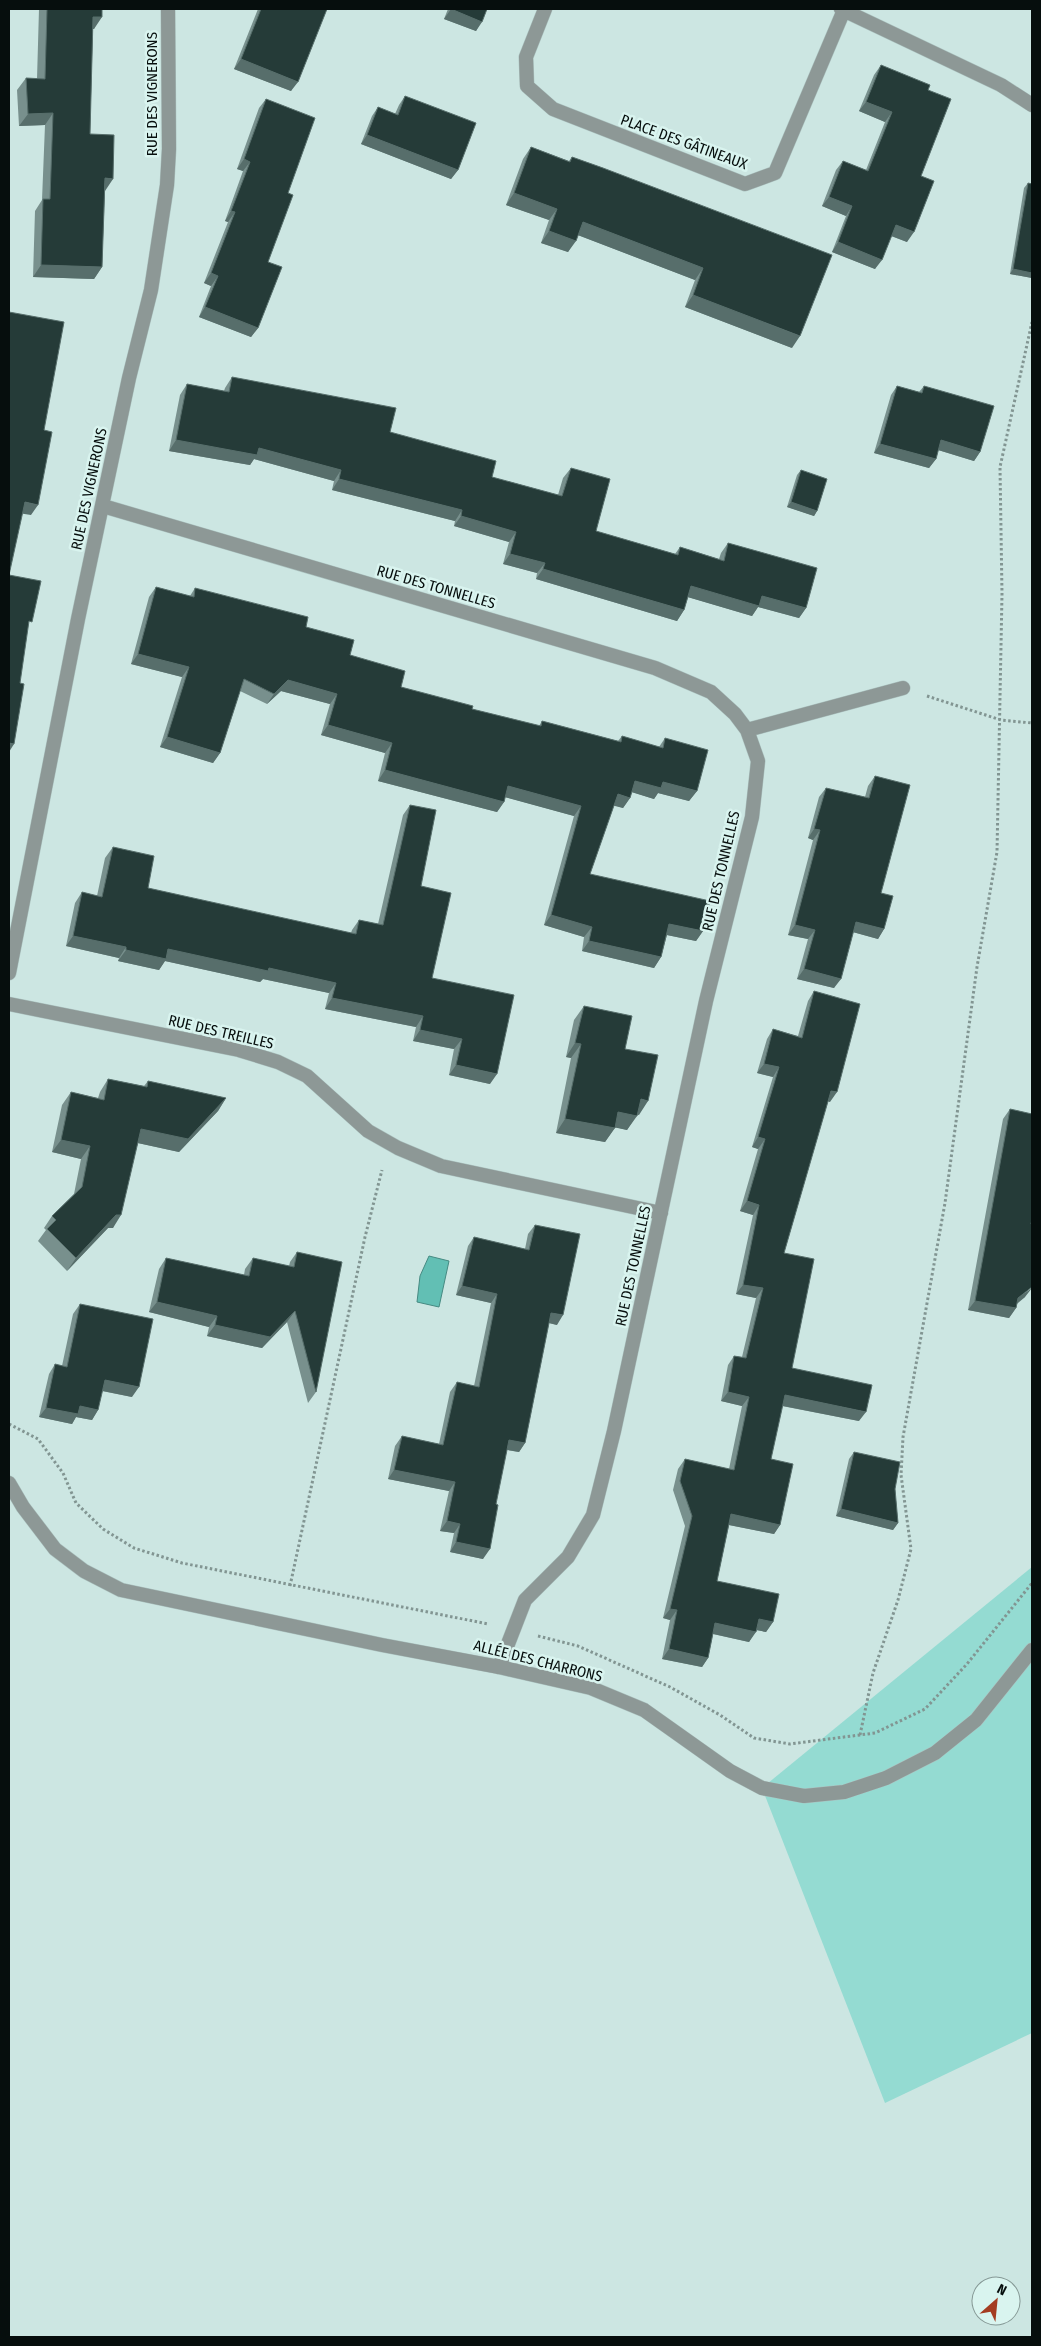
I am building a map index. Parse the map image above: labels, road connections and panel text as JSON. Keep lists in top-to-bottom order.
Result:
{
  "streets": {
    "street": [
      "RUE DES VIGNERONS",
      "PLACE DES GÂTINEAUX",
      "RUE DES TONNELLES",
      "RUE DES TREILLES",
      "ALLÉE DES CHARRONS"
    ]
  },
  "crossings": [
    ["RUE DES VIGNERONS", "RUE DES TONNELLES"],
    ["RUE DES TONNELLES", "RUE DES TREILLES"],
    ["RUE DES TONNELLES", "ALLÉE DES CHARRONS"]
  ],
  "north": "top right"
}
